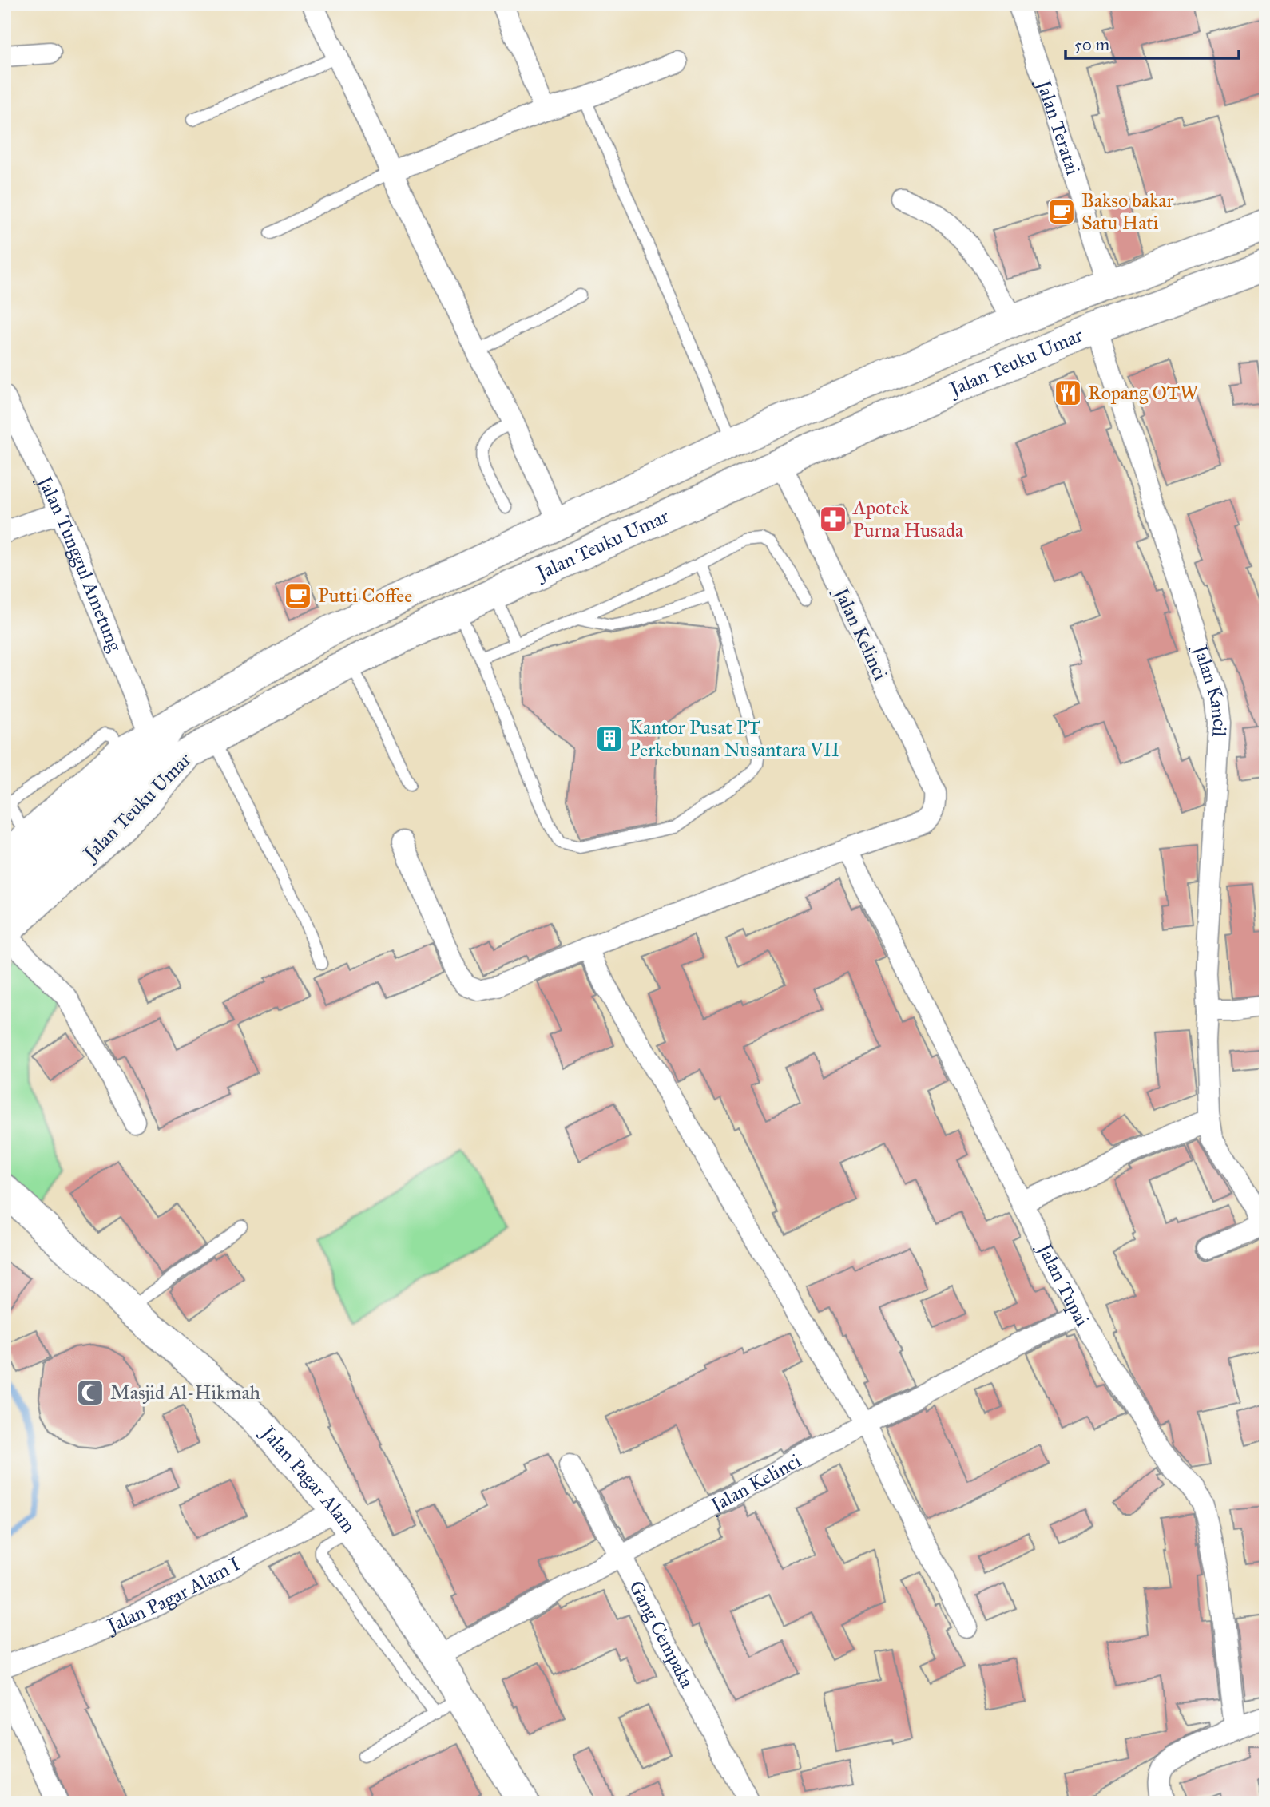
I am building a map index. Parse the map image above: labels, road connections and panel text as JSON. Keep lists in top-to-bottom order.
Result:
{
  "streets": {
    "main road": ["Jalan Teuku Umar", "Jalan Pagar Alam"],
    "street": [
      "Jalan Teratai",
      "Jalan Tunggul Ametung",
      "Jalan Kelinci",
      "Jalan Kancil",
      "Jalan Tupai",
      "Jalan Pagar Alam I",
      "Gang Cempaka"
    ]
  },
  "crossings": [
    ["Jalan Teratai", "Jalan Teuku Umar"],
    ["Jalan Teuku Umar", "Jalan Tunggul Ametung"],
    ["Jalan Teuku Umar", "Jalan Kelinci"],
    ["Jalan Teuku Umar", "Jalan Kancil"],
    ["Jalan Kelinci", "Jalan Tupai"],
    ["Jalan Kelinci", "Jalan Pagar Alam"],
    ["Jalan Kelinci", "Gang Cempaka"],
    ["Jalan Pagar Alam", "Jalan Pagar Alam I"]
  ],
  "places": {
    "cafe": ["Bakso bakar Satu Hati", "Putti Coffee"],
    "restaurant": ["Ropang OTW"],
    "pharmacy": ["Apotek Purna Husada"],
    "building": ["Kantor Pusat PT Perkebunan Nusantara VII"],
    "mosque": ["Masjid Al-Hikmah"]
  },
  "scale_bar": "50 m"
}
